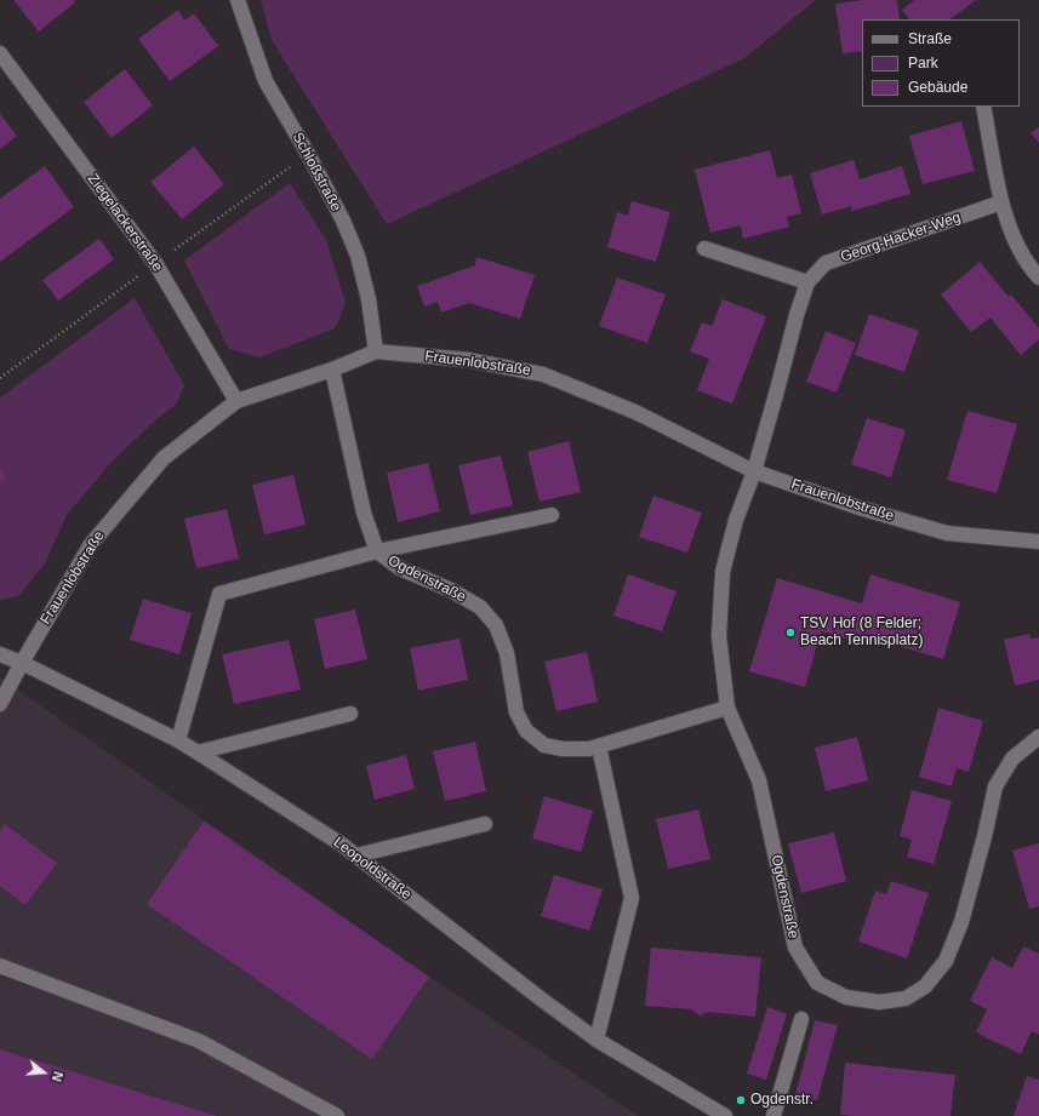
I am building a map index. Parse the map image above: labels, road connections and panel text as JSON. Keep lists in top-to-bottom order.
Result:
{
  "streets": {
    "street": [
      "Schloßstraße",
      "Ziegelackerstraße",
      "Georg-Hacker-Weg",
      "Frauenlobstraße",
      "Ogdenstraße",
      "Leopoldstraße"
    ]
  },
  "crossings": [
    ["Schloßstraße", "Frauenlobstraße"],
    ["Ziegelackerstraße", "Frauenlobstraße"],
    ["Georg-Hacker-Weg", "Frauenlobstraße"],
    ["Georg-Hacker-Weg", "Ogdenstraße"],
    ["Frauenlobstraße", "Ogdenstraße"],
    ["Frauenlobstraße", "Leopoldstraße"]
  ],
  "places": ["TSV Hof (8 Felder; Beach Tennisplatz)", "Ogdenstr."],
  "legend": ["Straße", "Park", "Gebäude"],
  "north": "right"
}
